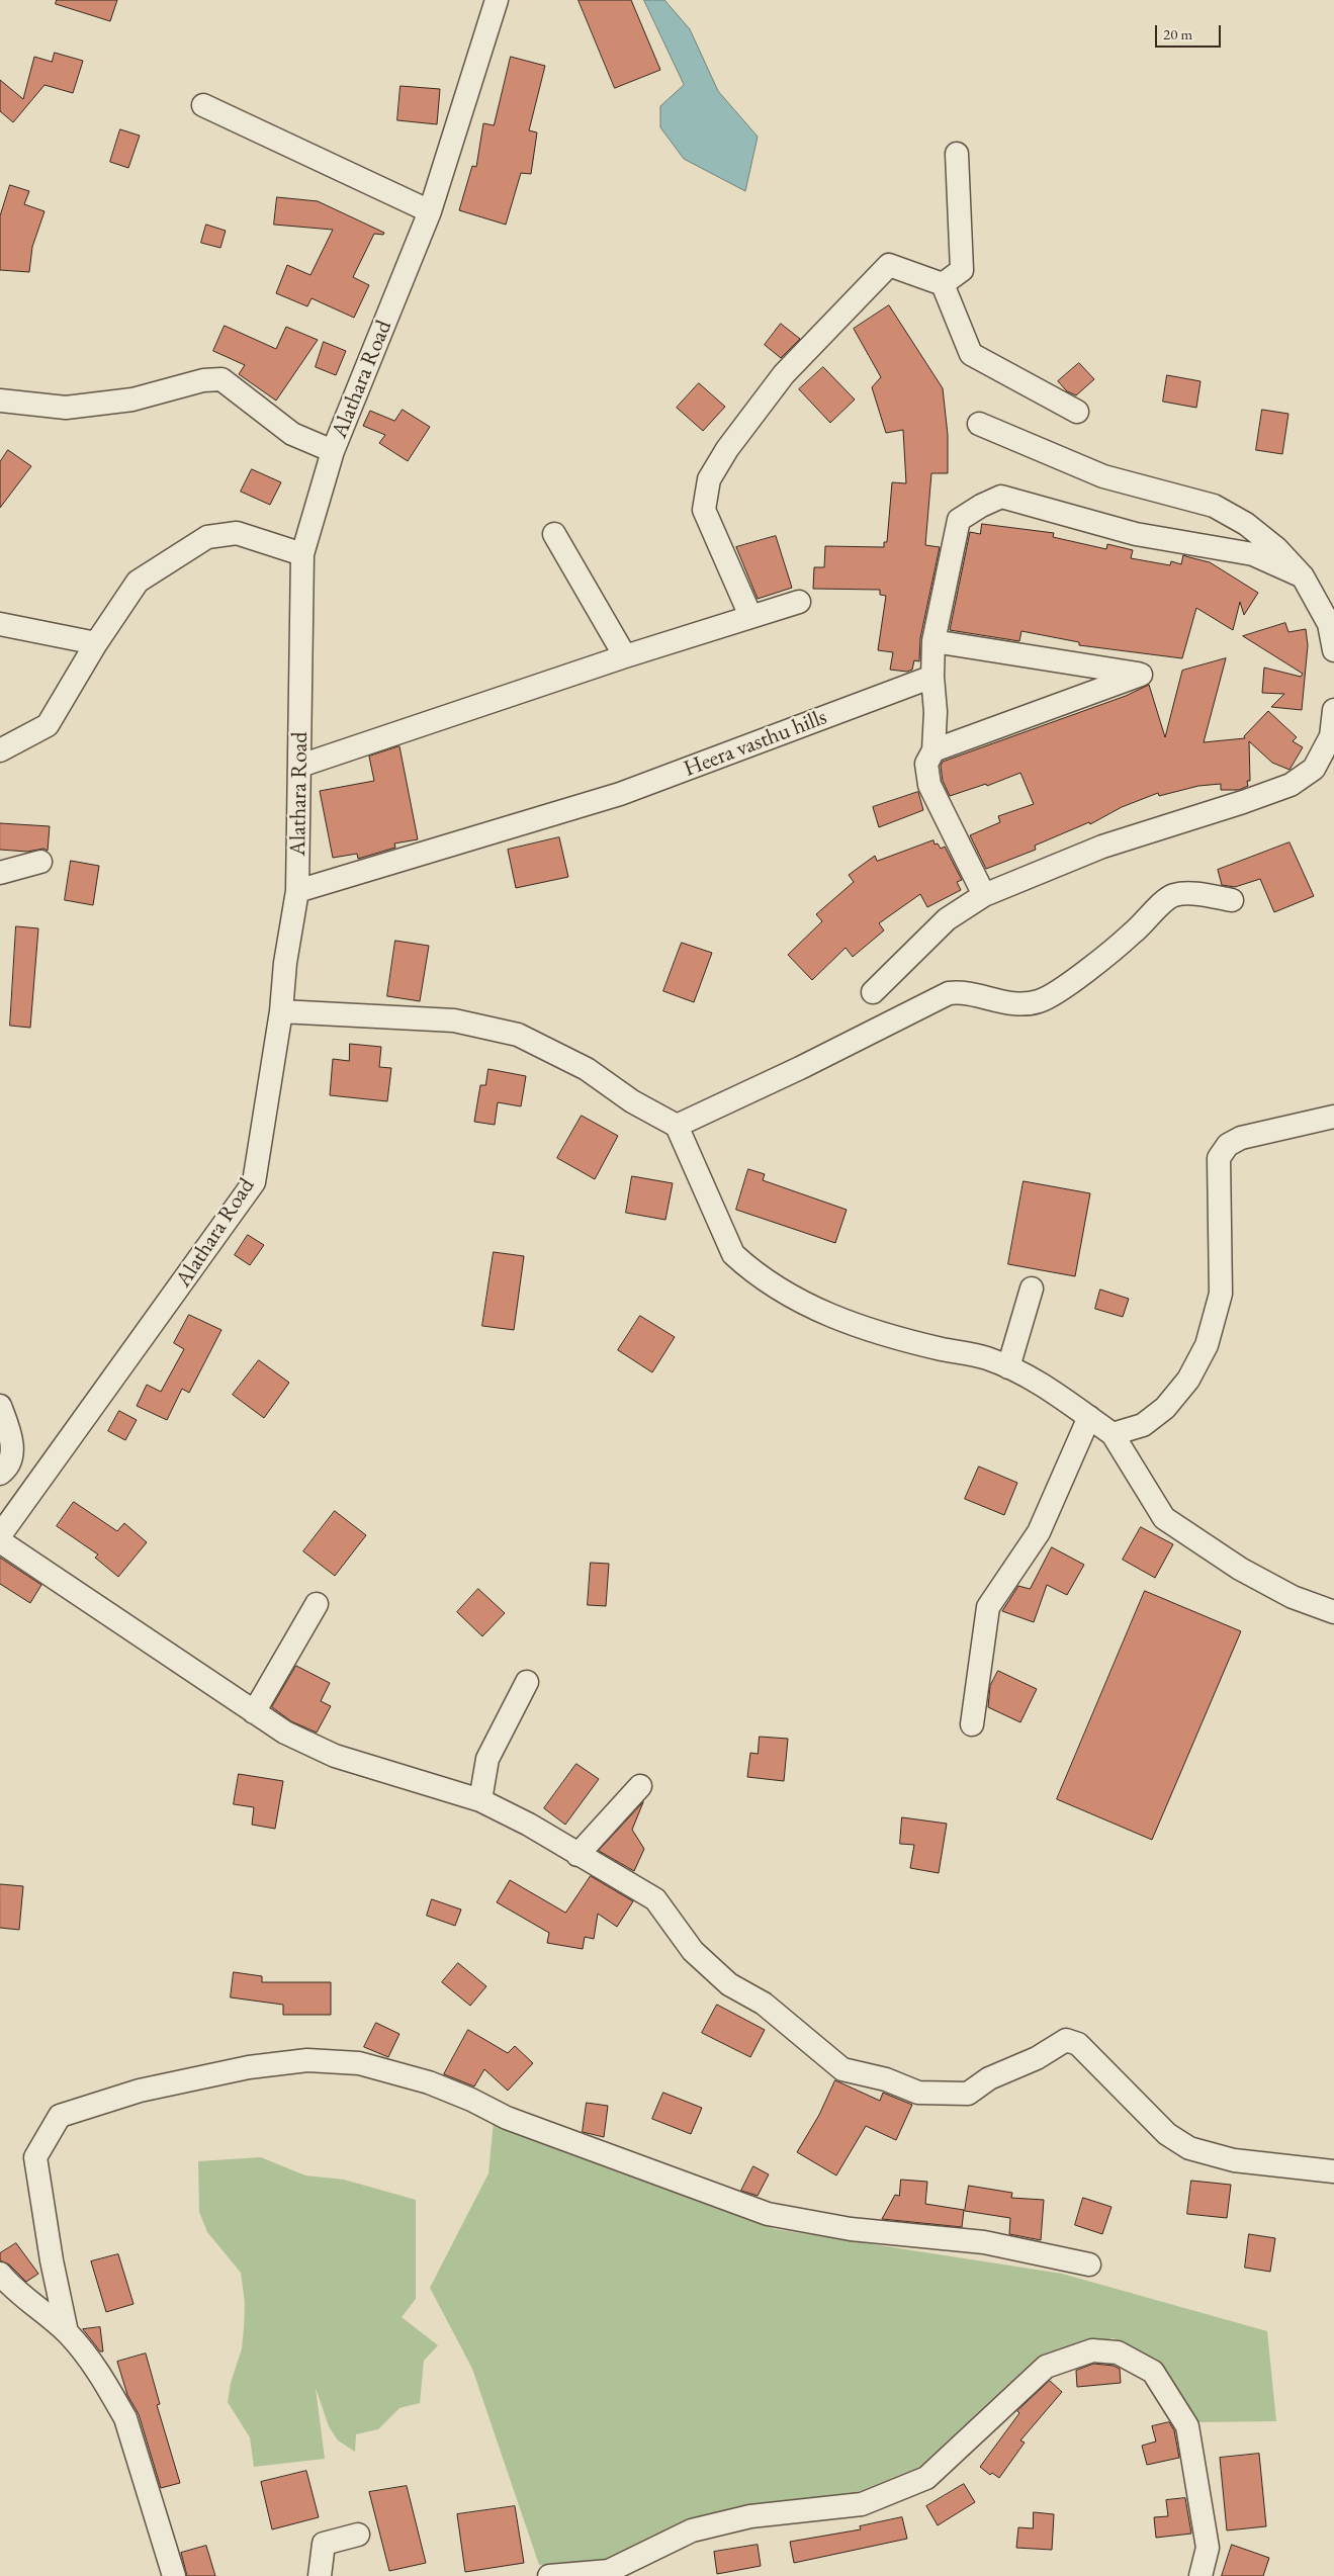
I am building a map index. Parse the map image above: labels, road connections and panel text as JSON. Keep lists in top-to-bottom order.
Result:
{
  "streets": {
    "street": ["Alathara Road", "Heera vasthu hills"]
  },
  "crossings": [
    ["Alathara Road", "Heera vasthu hills"]
  ],
  "scale_bar": "20 m"
}
